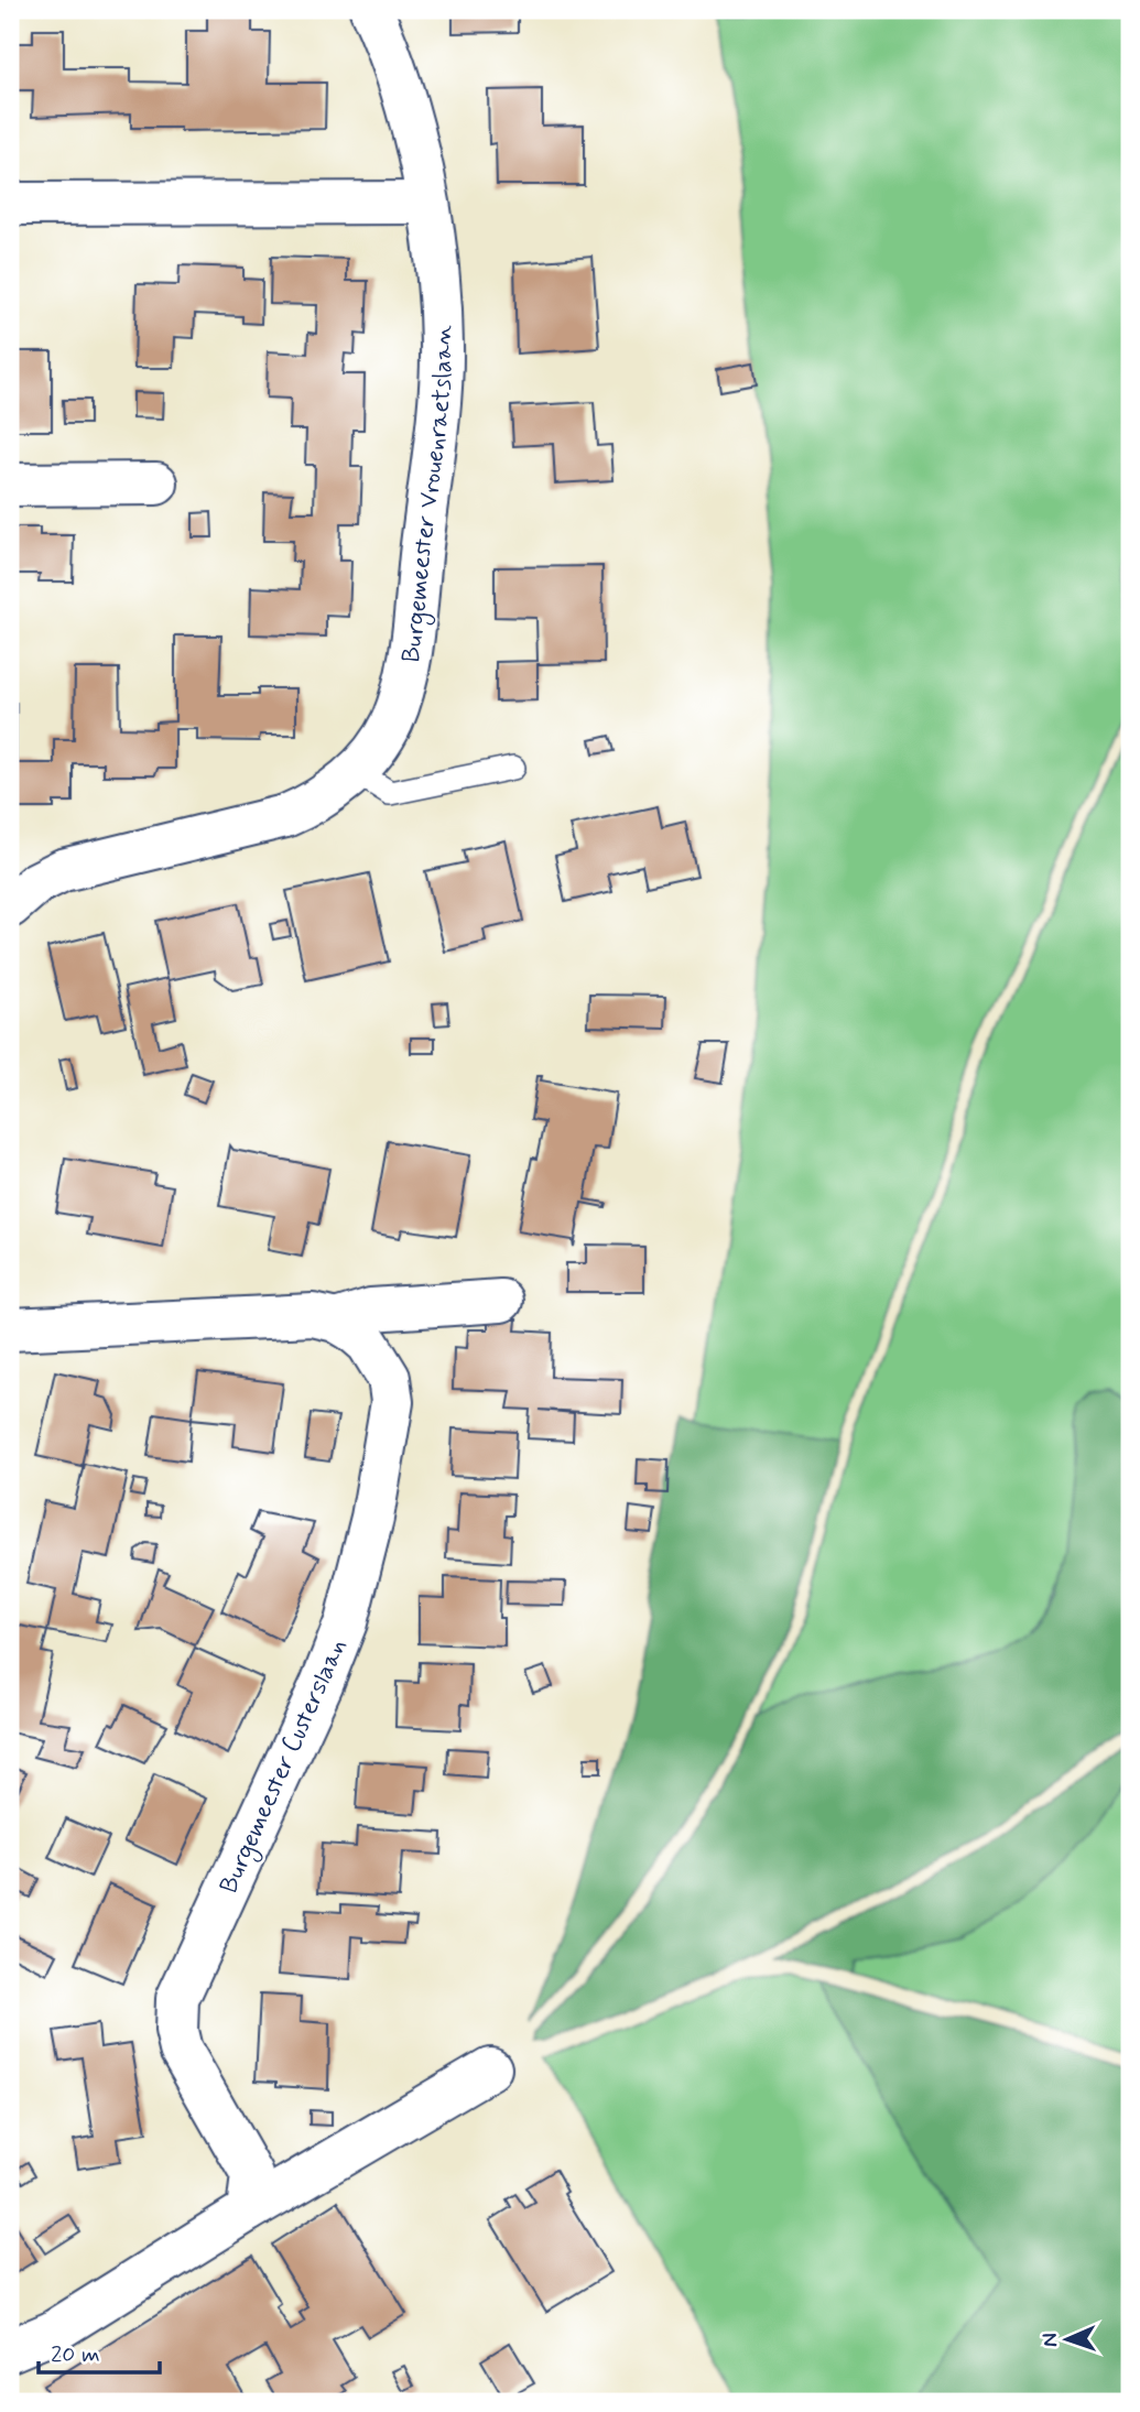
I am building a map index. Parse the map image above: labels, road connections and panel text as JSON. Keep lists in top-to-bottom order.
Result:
{
  "streets": {
    "street": ["Burgemeester Vrouenraetslaan", "Burgemeester Custerslaan"]
  },
  "scale_bar": "20 m",
  "north": "left"
}
